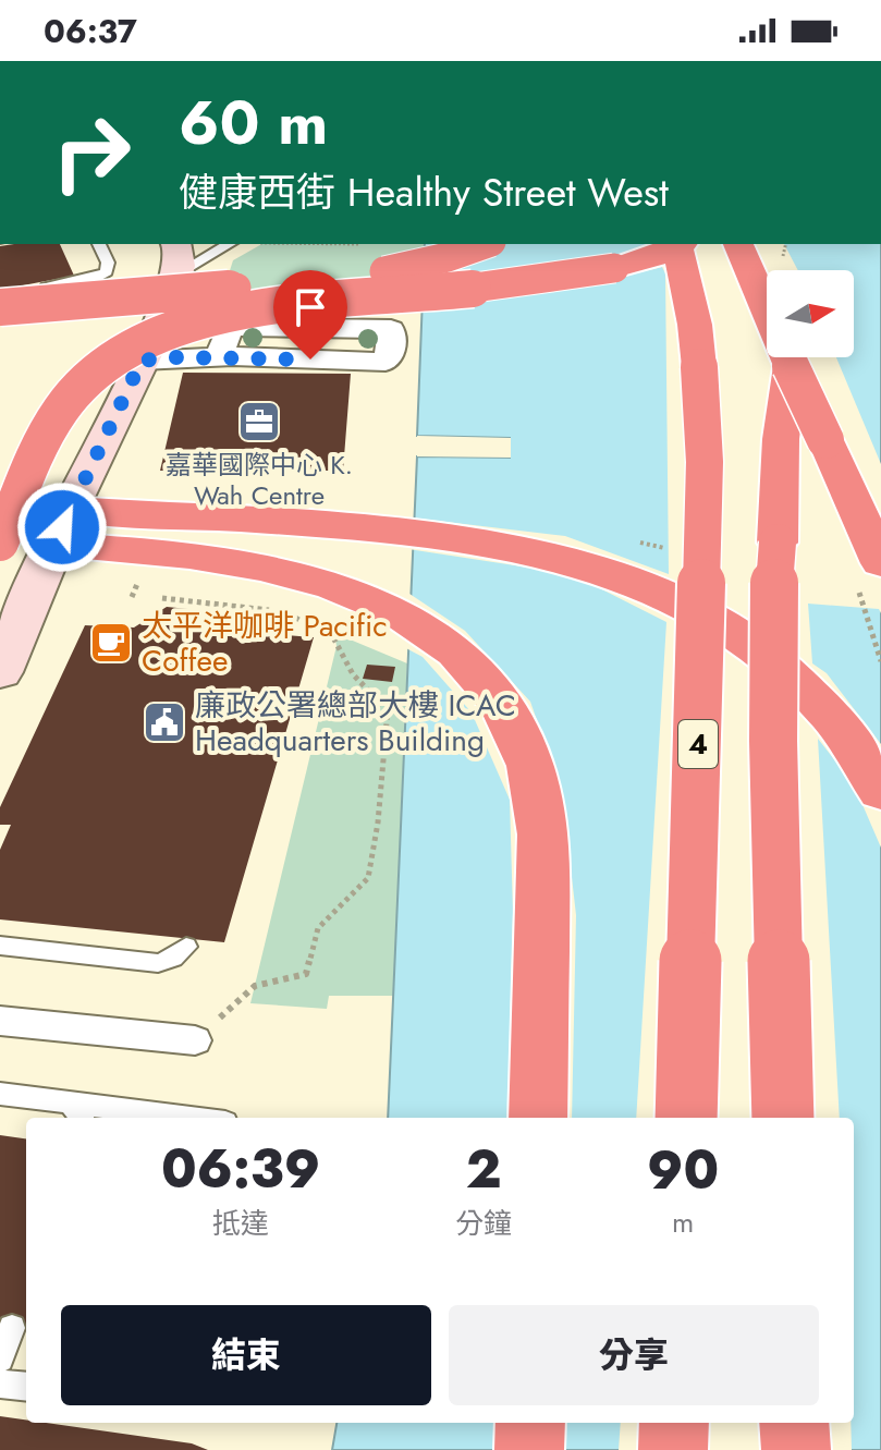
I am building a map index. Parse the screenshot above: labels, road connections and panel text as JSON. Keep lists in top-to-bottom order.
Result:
{
  "streets": {
    "highway": ["4"]
  },
  "places": {
    "office": ["嘉華國際中心 K. Wah Centre"],
    "cafe": ["太平洋咖啡 Pacific Coffee"],
    "public building": ["廉政公署總部大樓 ICAC Headquarters Building"]
  },
  "north": "right",
  "page": {
    "status": "06:37",
    "turn": ["60 m", "健康西街 Healthy Street West"],
    "eta": [
      "06:39",
      "抵達",
      "2",
      "分鐘",
      "90",
      "m"
    ],
    "buttons": ["結束", "分享"]
  }
}
